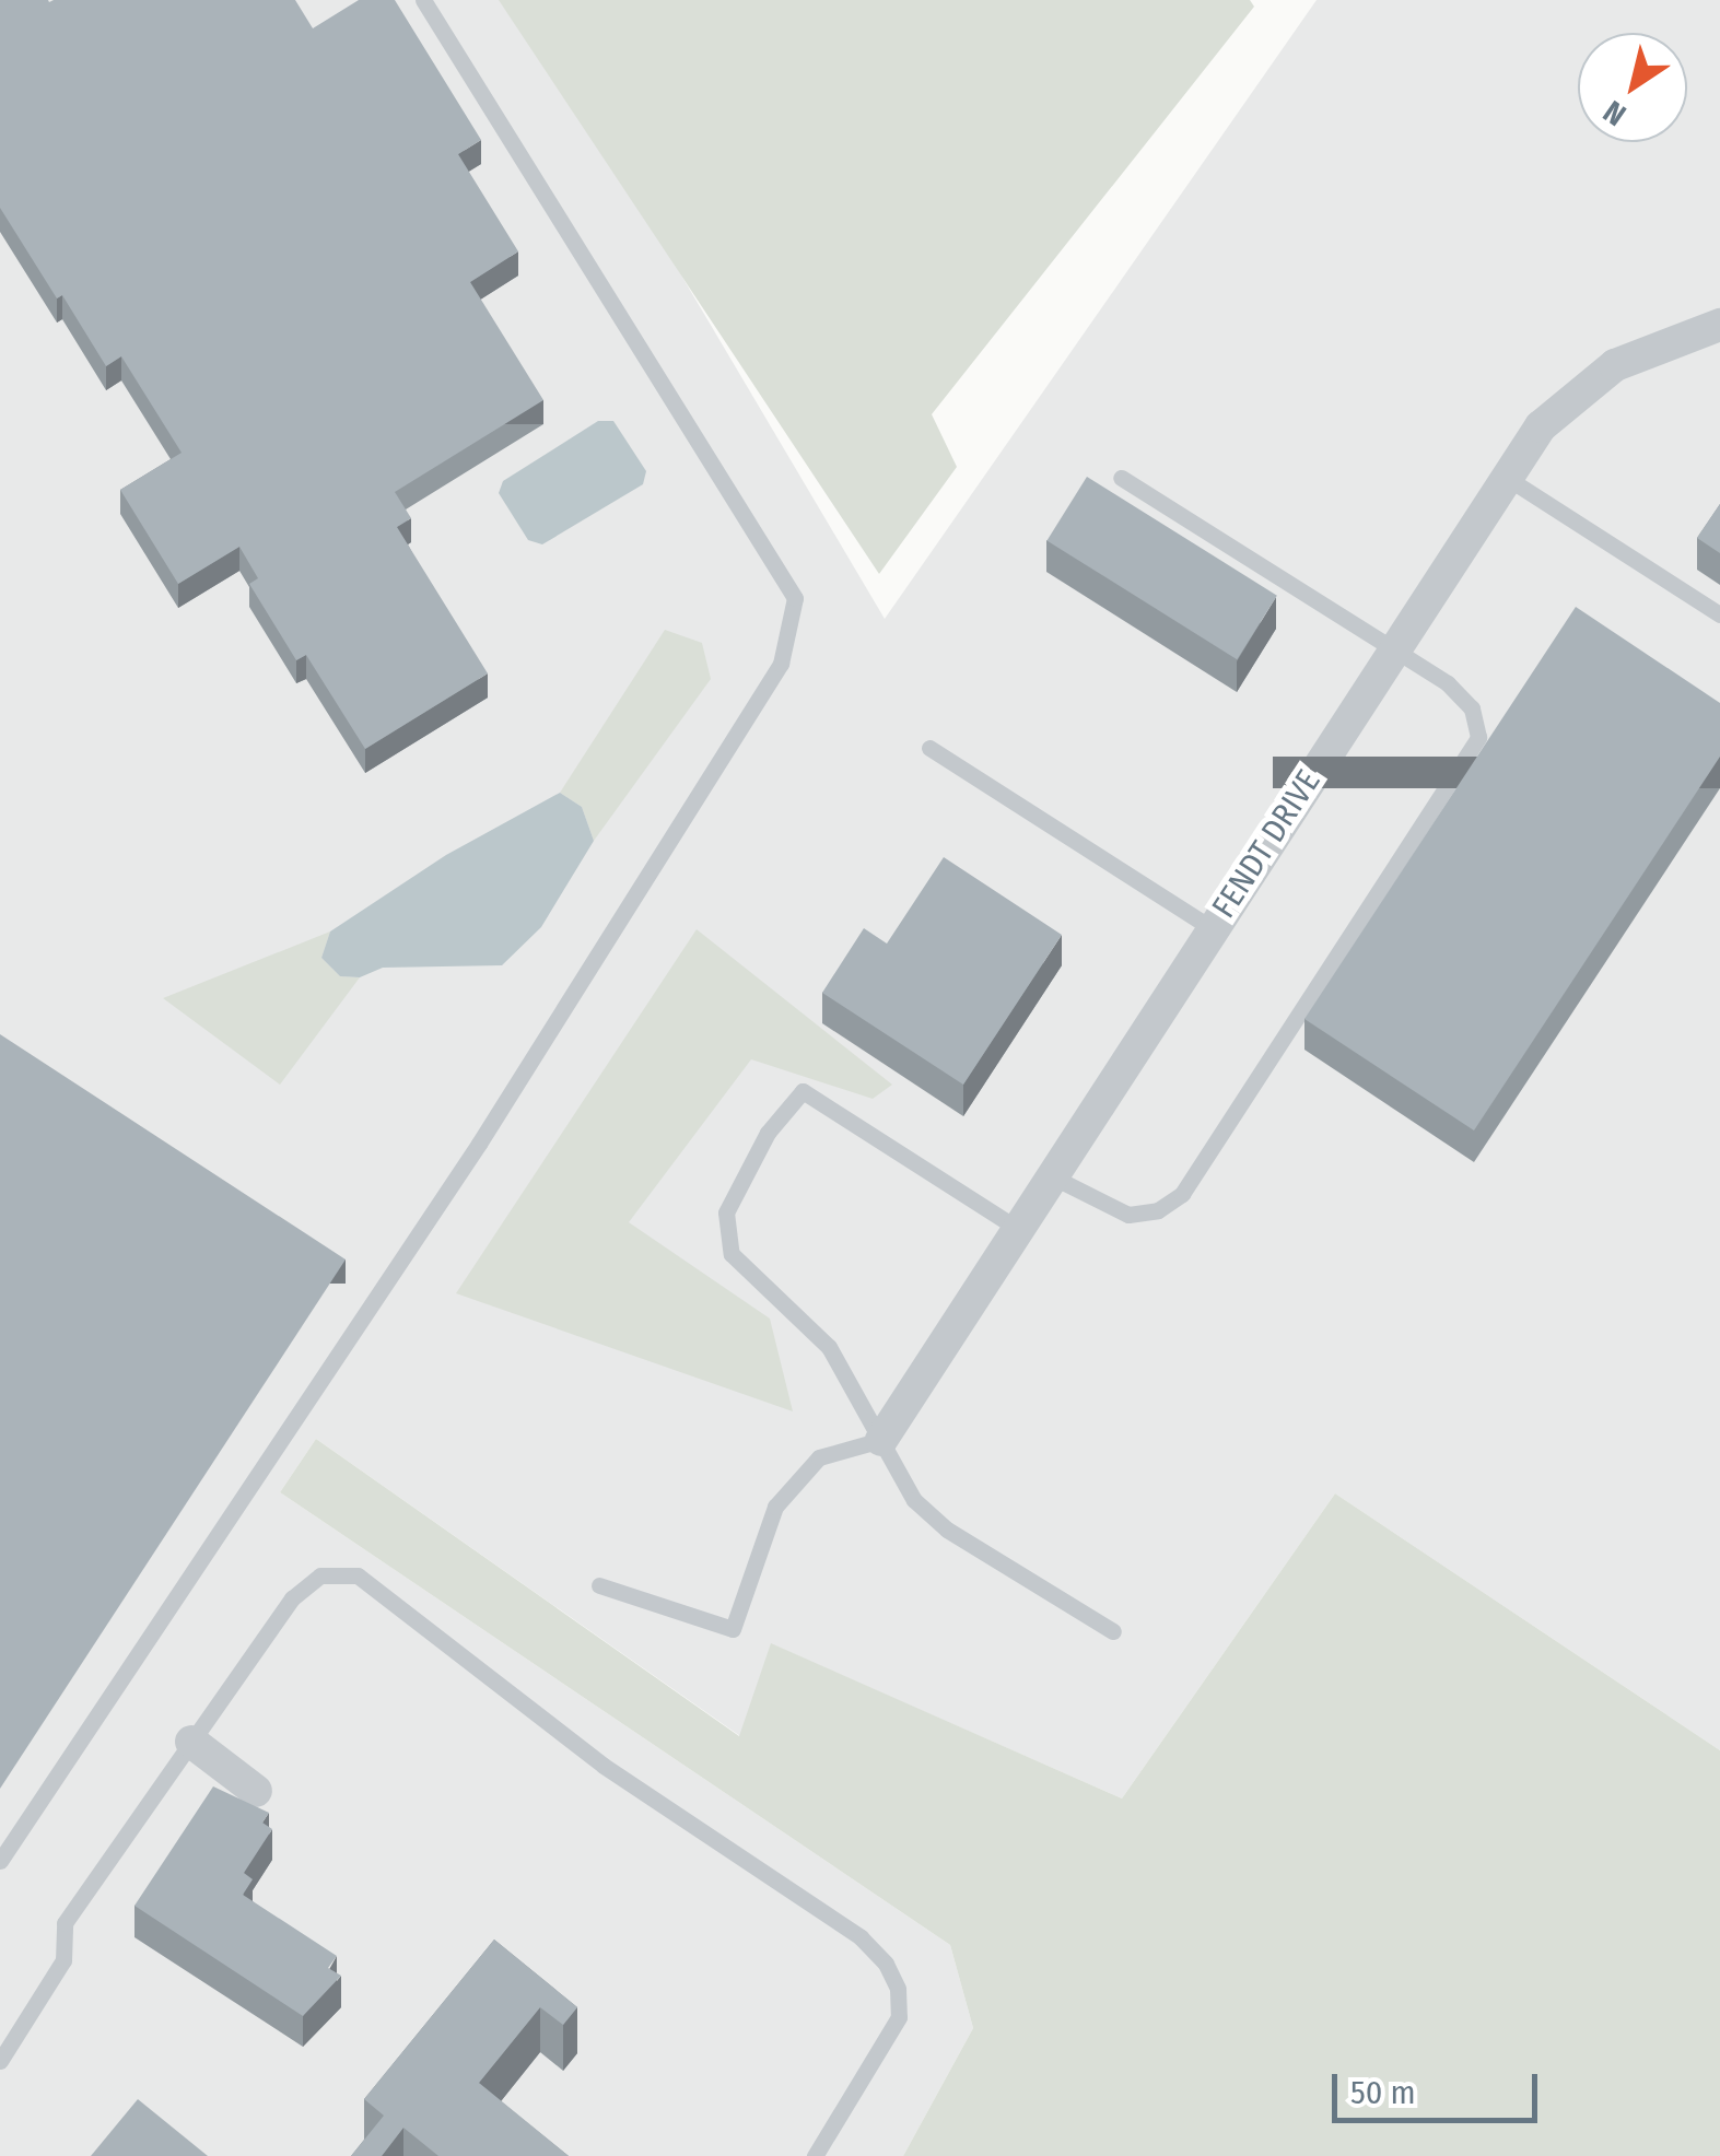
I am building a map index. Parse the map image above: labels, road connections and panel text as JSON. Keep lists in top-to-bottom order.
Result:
{
  "streets": {
    "street": ["FENDT DRIVE"]
  },
  "scale_bar": "50 m",
  "north": "bottom left"
}
